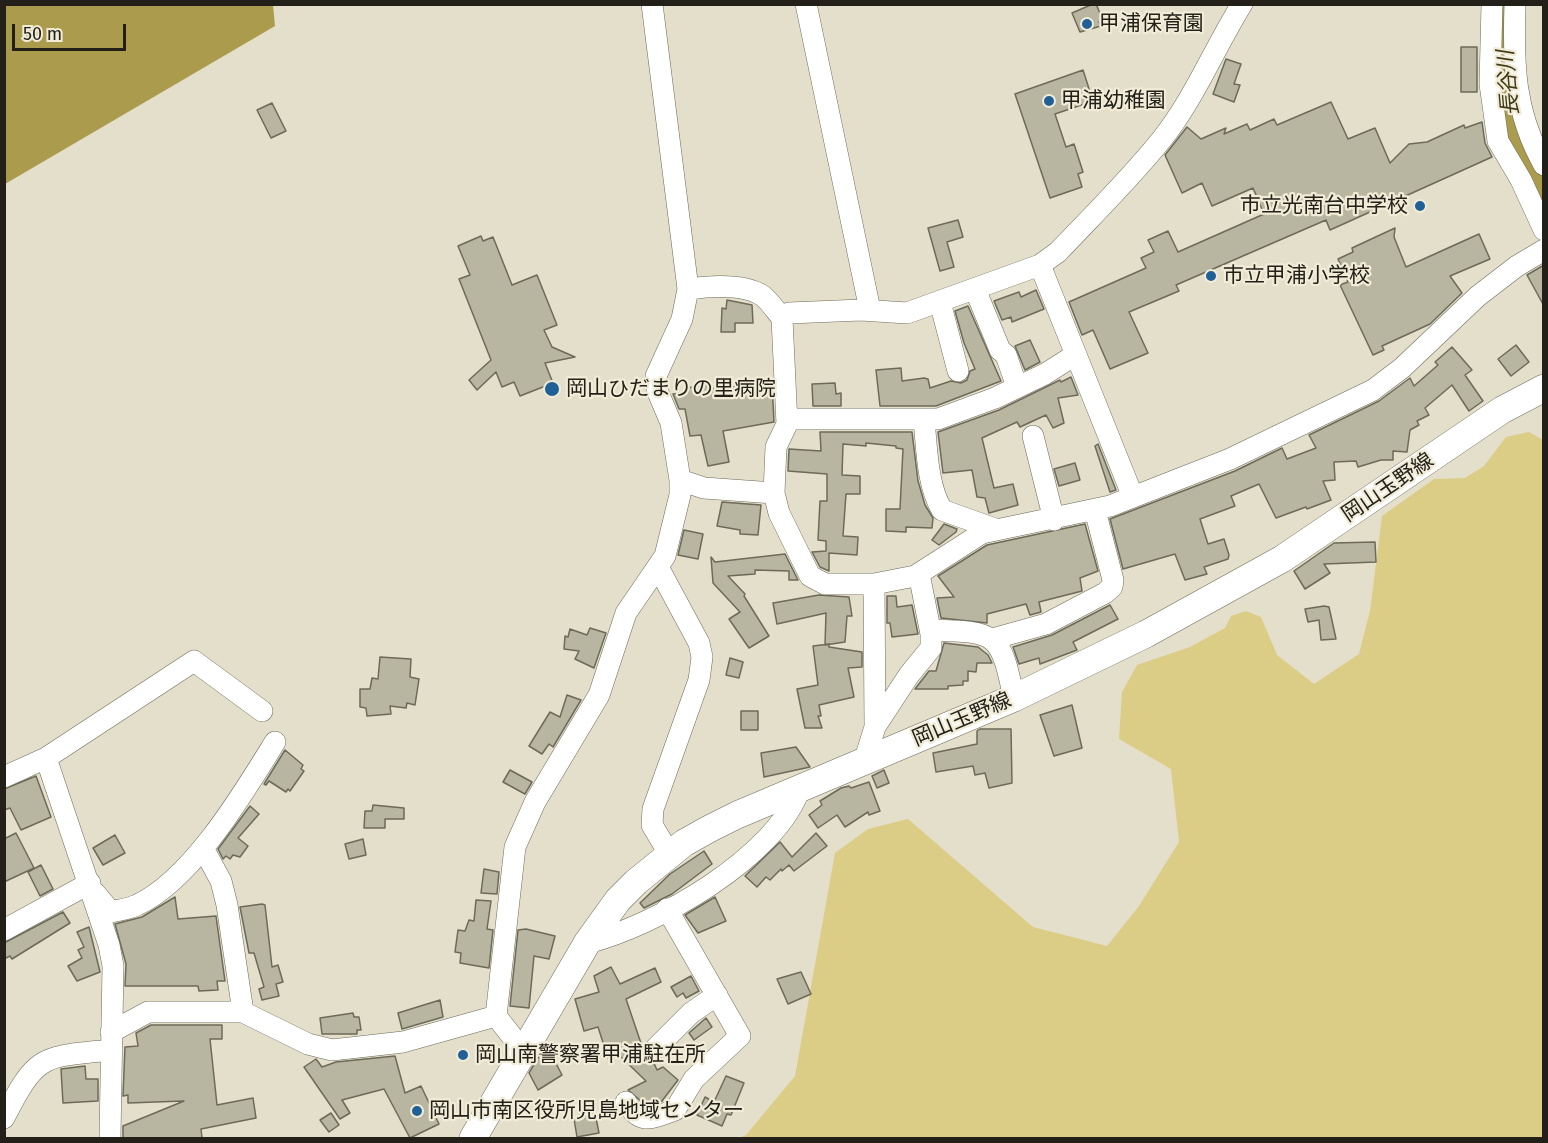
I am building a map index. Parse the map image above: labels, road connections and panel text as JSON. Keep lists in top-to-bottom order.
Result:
{
  "streets": {
    "main road": ["岡山玉野線"]
  },
  "water": ["長谷川"],
  "places": [
    "甲浦保育園",
    "甲浦幼稚園",
    "市立光南台中学校",
    "市立甲浦小学校",
    "岡山ひだまりの里病院",
    "岡山南警察署甲浦駐在所",
    "岡山市南区役所児島地域センター"
  ],
  "scale_bar": "50 m"
}
